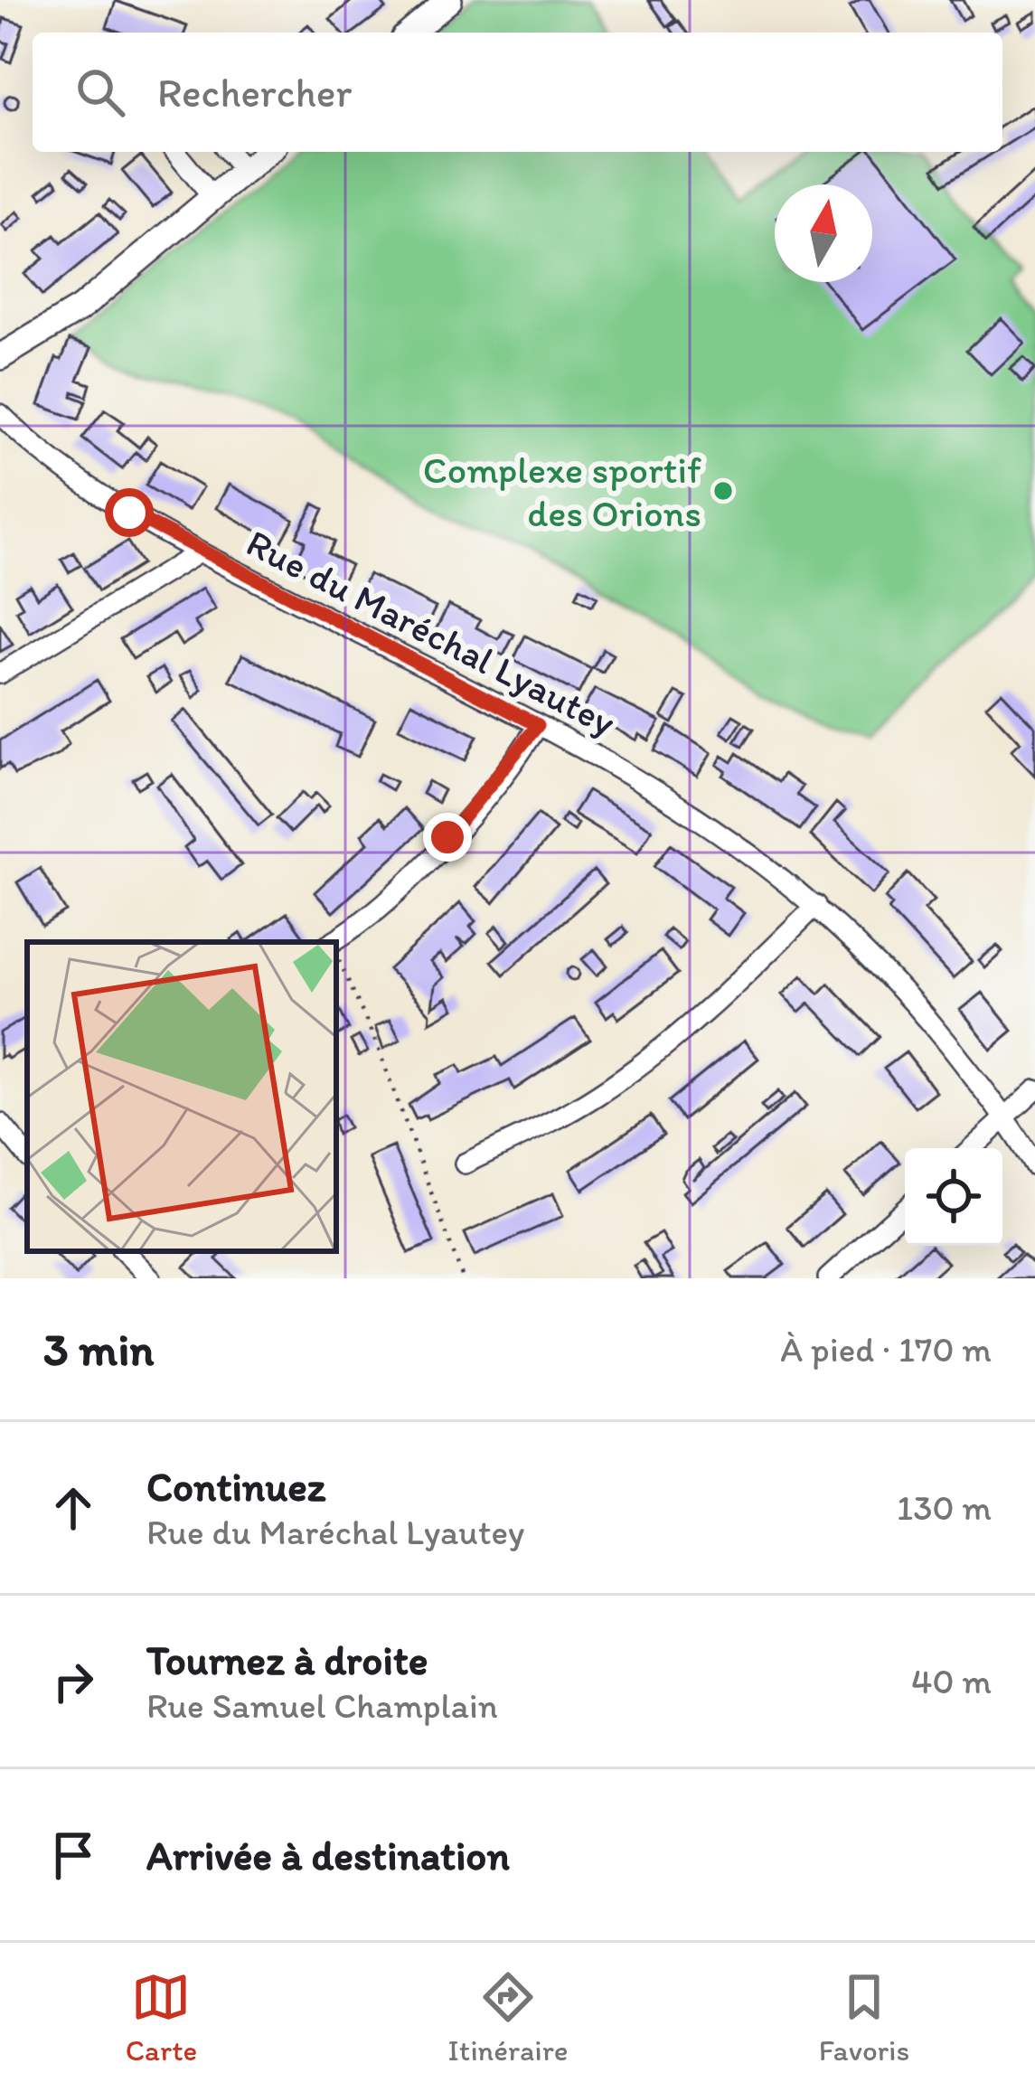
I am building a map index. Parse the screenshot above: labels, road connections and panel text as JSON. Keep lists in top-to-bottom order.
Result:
{
  "streets": {
    "street": ["Rue du Maréchal Lyautey"]
  },
  "places": ["Complexe sportif des Orions"],
  "north": "top",
  "page": {
    "search": "Rechercher",
    "heading": ["3 min", "À pied · 170 m"],
    "list": [
      ["Continuez", "Rue du Maréchal Lyautey", "130 m"],
      ["Tournez à droite", "Rue Samuel Champlain", "40 m"],
      "Arrivée à destination"
    ],
    "nav": ["Carte", "Itinéraire", "Favoris"]
  }
}
